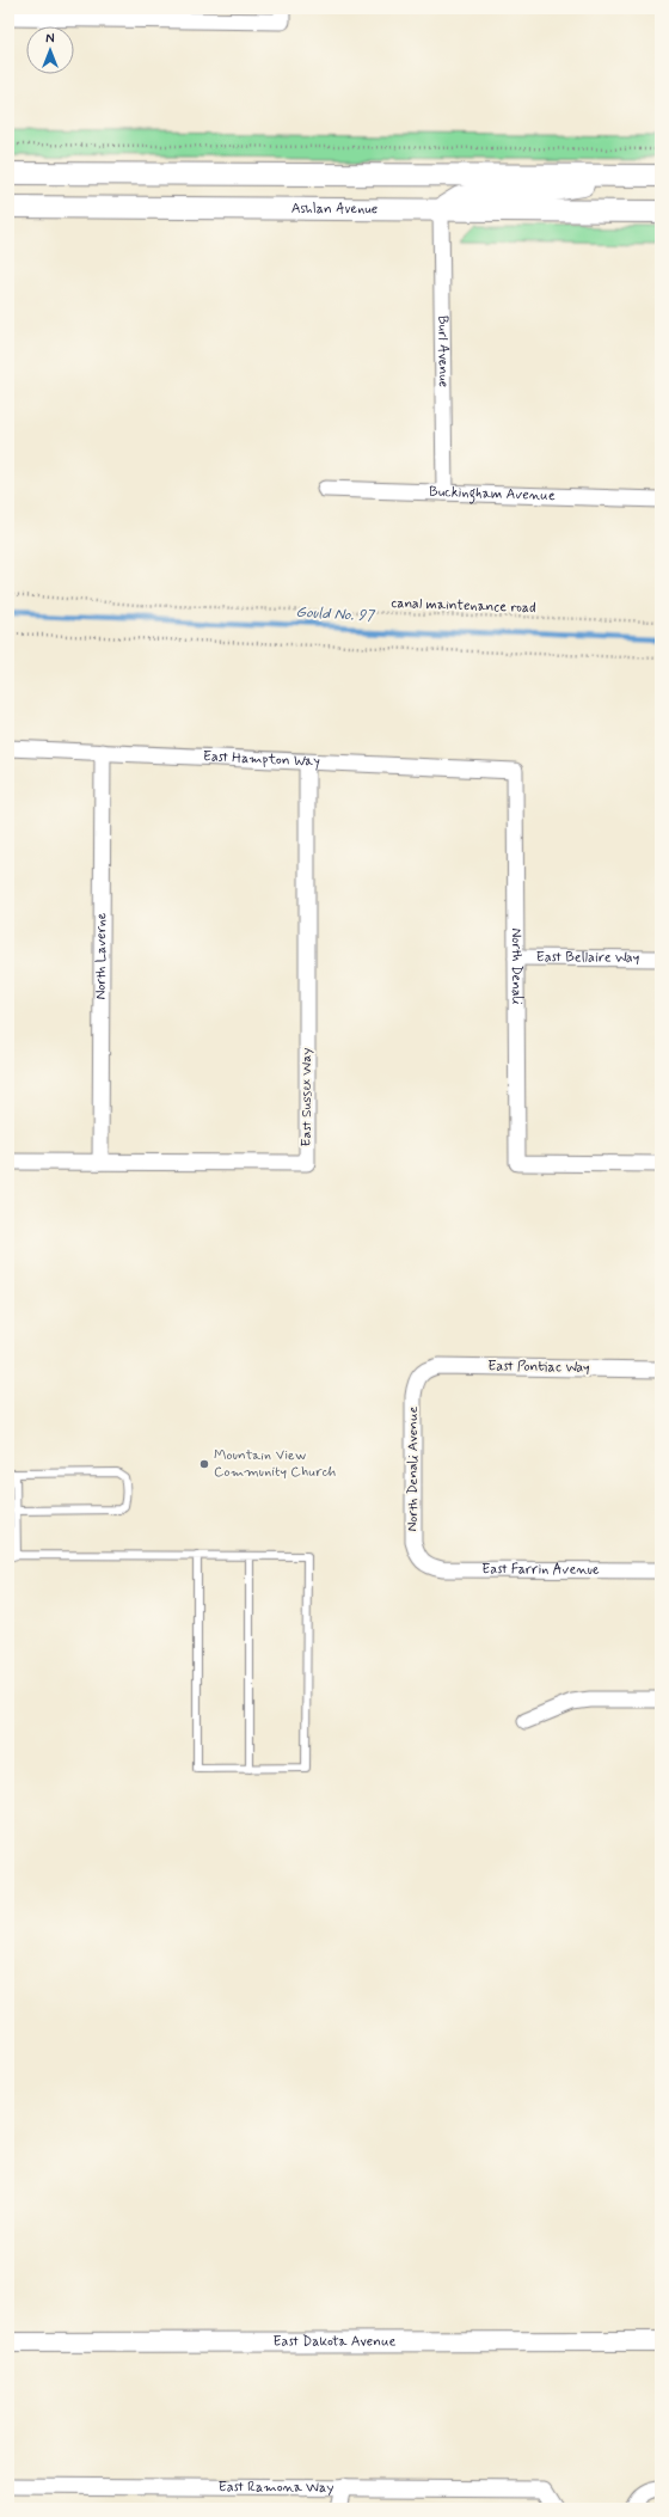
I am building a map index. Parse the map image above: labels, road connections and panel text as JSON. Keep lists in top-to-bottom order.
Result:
{
  "streets": {
    "main road": ["Ashlan Avenue"],
    "street": [
      "Burl Avenue",
      "Buckingham Avenue",
      "East Hampton Way",
      "North Laverne",
      "East Bellaire Way",
      "North Denali",
      "East Sussex Way",
      "East Pontiac Way",
      "North Denali Avenue",
      "East Farrin Avenue",
      "East Dakota Avenue",
      "East Ramona Way"
    ],
    "path": ["canal maintenance road"]
  },
  "crossings": [
    ["Ashlan Avenue", "Burl Avenue"],
    ["Burl Avenue", "Buckingham Avenue"],
    ["East Hampton Way", "North Laverne"],
    ["East Hampton Way", "North Denali"],
    ["East Hampton Way", "East Sussex Way"],
    ["North Laverne", "East Sussex Way"],
    ["East Bellaire Way", "North Denali"],
    ["East Pontiac Way", "North Denali Avenue"],
    ["North Denali Avenue", "East Farrin Avenue"]
  ],
  "water": ["Gould No. 97"],
  "places": ["Mountain View Community Church"],
  "north": "top"
}
